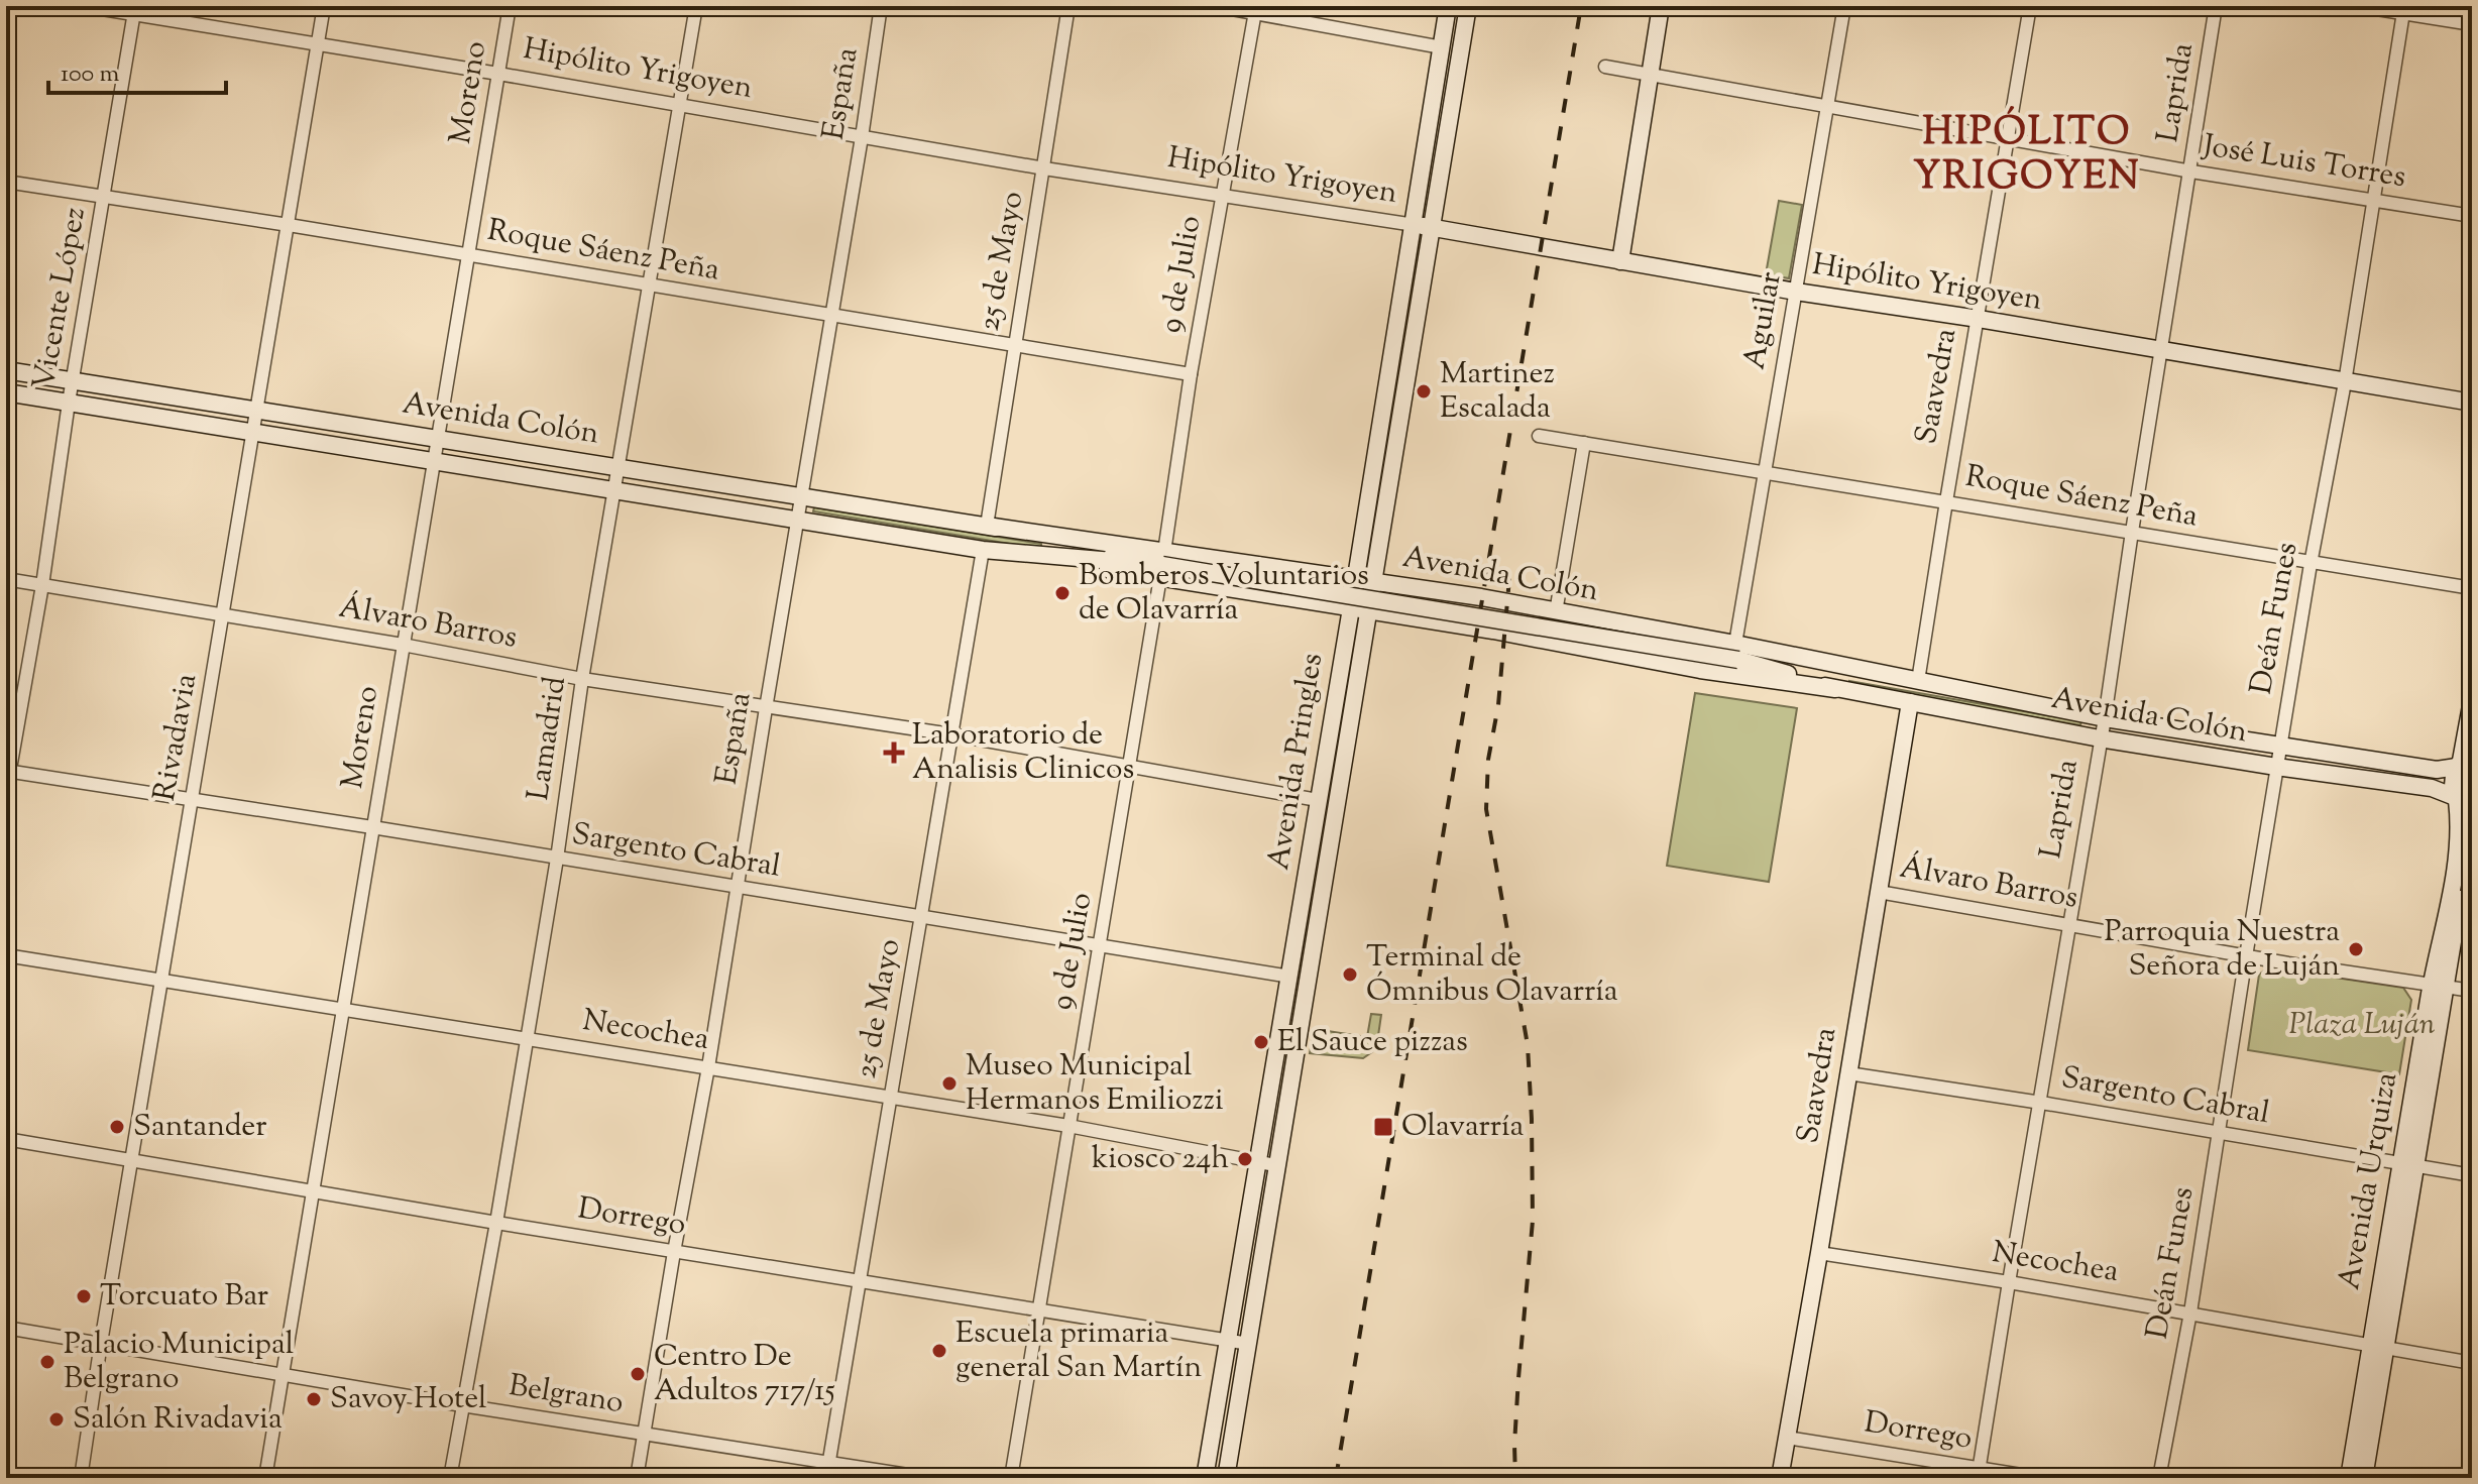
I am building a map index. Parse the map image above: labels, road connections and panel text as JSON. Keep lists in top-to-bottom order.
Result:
{
  "streets": {
    "main road": [
      "Hipólito Yrigoyen",
      "Saavedra",
      "Avenida Colón",
      "Avenida Pringles",
      "Avenida Urquiza"
    ],
    "street": [
      "Moreno",
      "Laprida",
      "España",
      "José Luis Torres",
      "Roque Sáenz Peña",
      "25 de Mayo",
      "9 de Julio",
      "Vicente López",
      "Aguilar",
      "Deán Funes",
      "Álvaro Barros",
      "Rivadavia",
      "Lamadrid",
      "Sargento Cabral",
      "Necochea",
      "Dorrego",
      "Belgrano"
    ]
  },
  "crossings": [
    ["Hipólito Yrigoyen", "Moreno"],
    ["Hipólito Yrigoyen", "Laprida"],
    ["Hipólito Yrigoyen", "España"],
    ["Hipólito Yrigoyen", "25 de Mayo"],
    ["Hipólito Yrigoyen", "9 de Julio"],
    ["Hipólito Yrigoyen", "Vicente López"],
    ["Hipólito Yrigoyen", "Aguilar"],
    ["Hipólito Yrigoyen", "Saavedra"],
    ["Hipólito Yrigoyen", "Deán Funes"],
    ["Hipólito Yrigoyen", "Rivadavia"],
    ["Hipólito Yrigoyen", "Lamadrid"],
    ["Hipólito Yrigoyen", "Avenida Pringles"],
    ["Moreno", "Roque Sáenz Peña"],
    ["Moreno", "Avenida Colón"],
    ["Moreno", "Álvaro Barros"],
    ["Moreno", "Sargento Cabral"],
    ["Moreno", "Necochea"],
    ["Moreno", "Dorrego"],
    ["Moreno", "Belgrano"],
    ["Laprida", "José Luis Torres"],
    ["Laprida", "Roque Sáenz Peña"],
    ["Laprida", "Avenida Colón"],
    ["Laprida", "Álvaro Barros"],
    ["Laprida", "Sargento Cabral"],
    ["Laprida", "Necochea"],
    ["Laprida", "Dorrego"],
    ["España", "Roque Sáenz Peña"],
    ["España", "Avenida Colón"],
    ["España", "Álvaro Barros"],
    ["España", "Sargento Cabral"],
    ["España", "Necochea"],
    ["España", "Dorrego"],
    ["España", "Belgrano"],
    ["José Luis Torres", "Aguilar"],
    ["José Luis Torres", "Saavedra"],
    ["José Luis Torres", "Deán Funes"],
    ["Roque Sáenz Peña", "25 de Mayo"],
    ["Roque Sáenz Peña", "9 de Julio"],
    ["Roque Sáenz Peña", "Vicente López"],
    ["Roque Sáenz Peña", "Aguilar"],
    ["Roque Sáenz Peña", "Saavedra"],
    ["Roque Sáenz Peña", "Deán Funes"],
    ["Roque Sáenz Peña", "Rivadavia"],
    ["Roque Sáenz Peña", "Lamadrid"],
    ["25 de Mayo", "Avenida Colón"],
    ["25 de Mayo", "Álvaro Barros"],
    ["25 de Mayo", "Sargento Cabral"],
    ["25 de Mayo", "Necochea"],
    ["25 de Mayo", "Dorrego"],
    ["25 de Mayo", "Belgrano"],
    ["9 de Julio", "Avenida Colón"],
    ["9 de Julio", "Álvaro Barros"],
    ["9 de Julio", "Sargento Cabral"],
    ["9 de Julio", "Necochea"],
    ["9 de Julio", "Dorrego"],
    ["Vicente López", "Avenida Colón"],
    ["Vicente López", "Álvaro Barros"],
    ["Vicente López", "Sargento Cabral"],
    ["Aguilar", "Avenida Colón"],
    ["Saavedra", "Avenida Colón"],
    ["Saavedra", "Álvaro Barros"],
    ["Saavedra", "Sargento Cabral"],
    ["Saavedra", "Necochea"],
    ["Saavedra", "Dorrego"],
    ["Avenida Colón", "Deán Funes"],
    ["Avenida Colón", "Rivadavia"],
    ["Avenida Colón", "Lamadrid"],
    ["Avenida Colón", "Avenida Pringles"],
    ["Avenida Colón", "Avenida Urquiza"],
    ["Deán Funes", "Álvaro Barros"],
    ["Deán Funes", "Sargento Cabral"],
    ["Deán Funes", "Necochea"],
    ["Álvaro Barros", "Rivadavia"],
    ["Álvaro Barros", "Lamadrid"],
    ["Álvaro Barros", "Avenida Pringles"],
    ["Álvaro Barros", "Avenida Urquiza"],
    ["Rivadavia", "Sargento Cabral"],
    ["Rivadavia", "Necochea"],
    ["Rivadavia", "Dorrego"],
    ["Rivadavia", "Belgrano"],
    ["Lamadrid", "Sargento Cabral"],
    ["Lamadrid", "Necochea"],
    ["Lamadrid", "Dorrego"],
    ["Lamadrid", "Belgrano"],
    ["Avenida Pringles", "Sargento Cabral"],
    ["Avenida Pringles", "Necochea"],
    ["Avenida Pringles", "Dorrego"],
    ["Sargento Cabral", "Avenida Urquiza"],
    ["Necochea", "Avenida Urquiza"]
  ],
  "districts": ["HIPÓLITO YRIGOYEN"],
  "parks": ["Plaza Luján"],
  "places": {
    "other": [
      "Martinez Escalada",
      "Bomberos Voluntarios de Olavarría",
      "Parroquia Nuestra Señora de Luján",
      "Terminal de Ómnibus Olavarría",
      "El Sauce pizzas",
      "Museo Municipal Hermanos Emiliozzi",
      "Santander",
      "kiosco 24h",
      "Torcuato Bar",
      "Escuela primaria general San Martín",
      "Palacio Municipal Belgrano",
      "Centro De Adultos 717/15",
      "Savoy Hotel",
      "Salón Rivadavia"
    ],
    "health": ["Laboratorio de Analisis Clinicos"],
    "transit": ["Olavarría"]
  },
  "scale_bar": "100 m"
}
